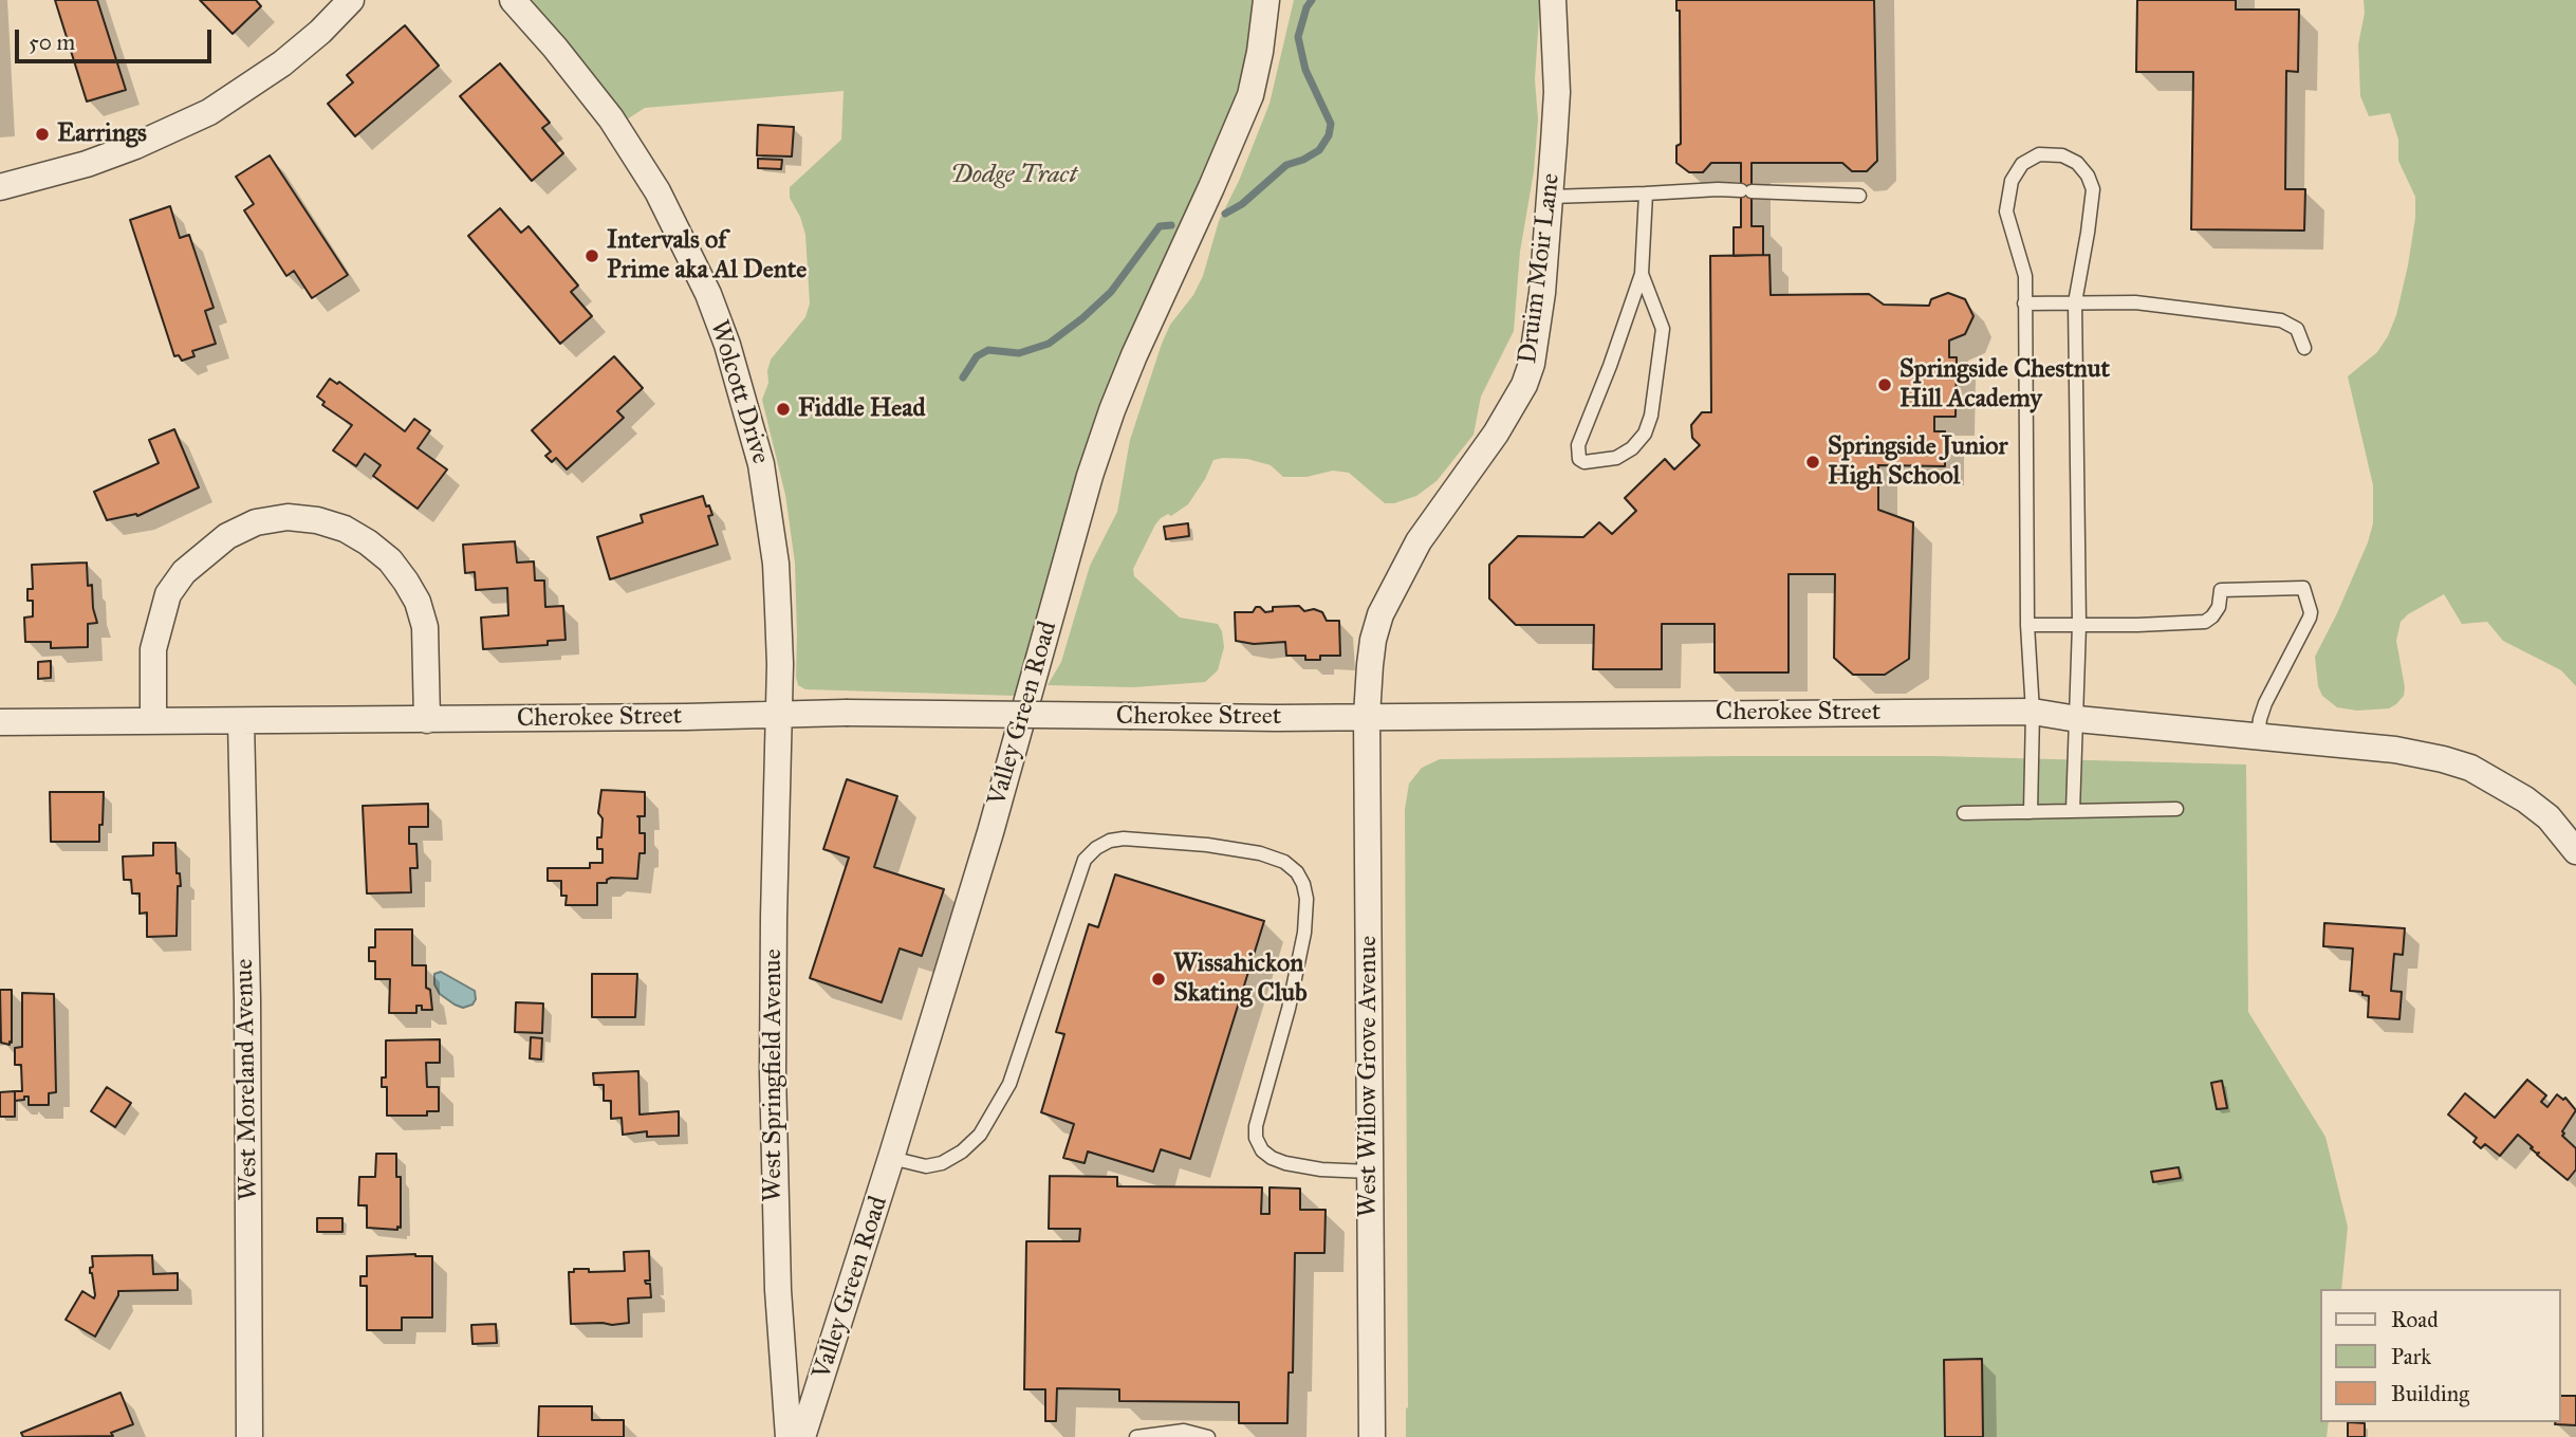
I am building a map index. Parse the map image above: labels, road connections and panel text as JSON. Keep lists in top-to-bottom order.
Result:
{
  "streets": {
    "street": [
      "Druim Moir Lane",
      "Wolcott Drive",
      "Cherokee Street",
      "Valley Green Road",
      "West Springfield Avenue",
      "West Willow Grove Avenue",
      "West Moreland Avenue"
    ]
  },
  "crossings": [
    ["Druim Moir Lane", "Cherokee Street"],
    ["Druim Moir Lane", "West Willow Grove Avenue"],
    ["Wolcott Drive", "Cherokee Street"],
    ["Wolcott Drive", "West Springfield Avenue"],
    ["Cherokee Street", "West Springfield Avenue"],
    ["Cherokee Street", "West Willow Grove Avenue"],
    ["Cherokee Street", "West Moreland Avenue"]
  ],
  "parks": ["Dodge Tract"],
  "places": [
    "Earrings",
    "Intervals of Prime aka Al Dente",
    "Springside Chestnut Hill Academy",
    "Fiddle Head",
    "Springside Junior High School",
    "Wissahickon Skating Club"
  ],
  "legend": ["Road", "Park", "Building"],
  "scale_bar": "50 m"
}
